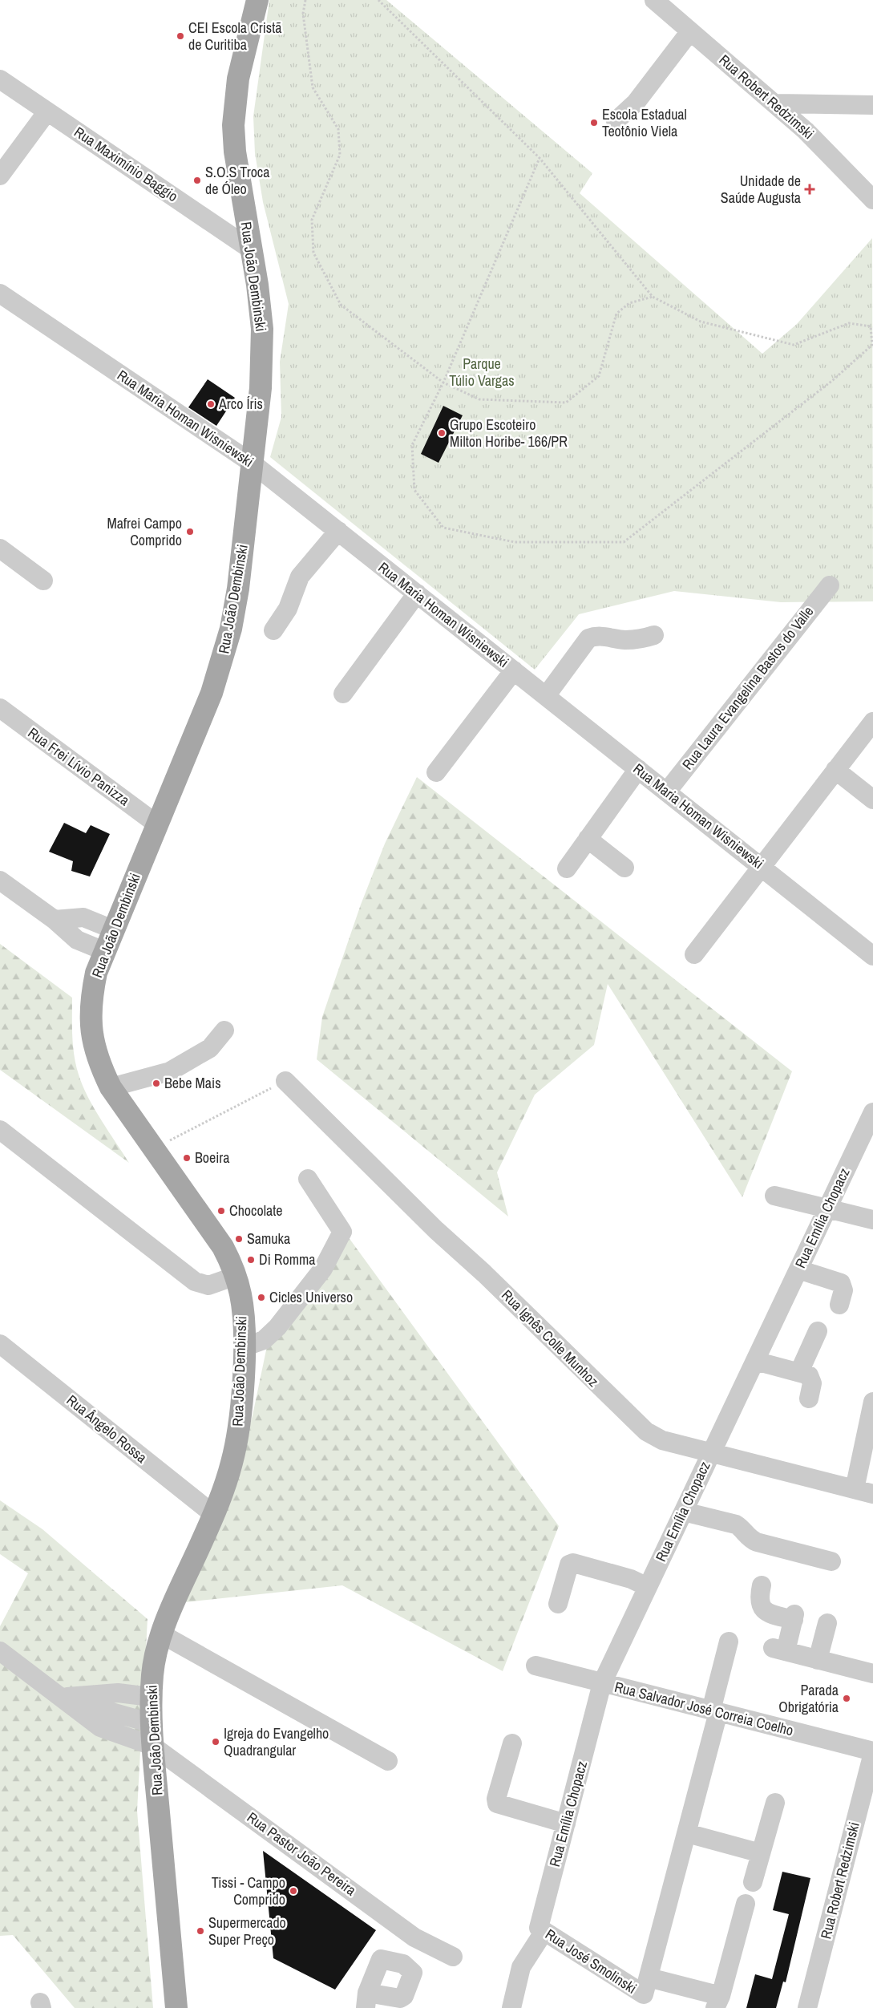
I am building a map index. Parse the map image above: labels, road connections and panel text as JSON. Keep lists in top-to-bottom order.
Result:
{
  "streets": {
    "main road": ["Rua João Dembinski"],
    "street": [
      "Rua Robert Redzimski",
      "Rua Maximínio Baggio",
      "Rua Maria Homan Wisniewski",
      "Rua Laura Evangelina Bastos do Valle",
      "Rua Frei Lívio Panizza",
      "Rua Emília Chopacz",
      "Rua Ignês Colle Munhoz",
      "Rua Ângelo Rossa",
      "Rua Salvador José Correia Coelho",
      "Rua Pastor João Pereira",
      "Rua José Smolinski"
    ]
  },
  "crossings": [
    ["Rua Robert Redzimski", "Rua Salvador José Correia Coelho"],
    ["Rua Maximínio Baggio", "Rua João Dembinski"],
    ["Rua João Dembinski", "Rua Maria Homan Wisniewski"],
    ["Rua João Dembinski", "Rua Frei Lívio Panizza"],
    ["Rua João Dembinski", "Rua Ângelo Rossa"],
    ["Rua João Dembinski", "Rua Pastor João Pereira"],
    ["Rua Maria Homan Wisniewski", "Rua Laura Evangelina Bastos do Valle"],
    ["Rua Emília Chopacz", "Rua Ignês Colle Munhoz"],
    ["Rua Emília Chopacz", "Rua Salvador José Correia Coelho"],
    ["Rua Emília Chopacz", "Rua José Smolinski"]
  ],
  "parks": ["Parque Túlio Vargas"],
  "places": {
    "other": [
      "CEI Escola Cristã de Curitiba",
      "Escola Estadual Teotônio Viela",
      "S.O.S Troca de Óleo",
      "Arco Íris",
      "Grupo Escoteiro Milton Horibe- 166/PR",
      "Mafrei Campo Comprido",
      "Bebe Mais",
      "Boeira",
      "Chocolate",
      "Samuka",
      "Di Romma",
      "Cicles Universo",
      "Parada Obrigatória",
      "Igreja do Evangelho Quadrangular",
      "Tissi - Campo Comprido",
      "Supermercado Super Preço"
    ],
    "health": ["Unidade de Saúde Augusta"]
  }
}
